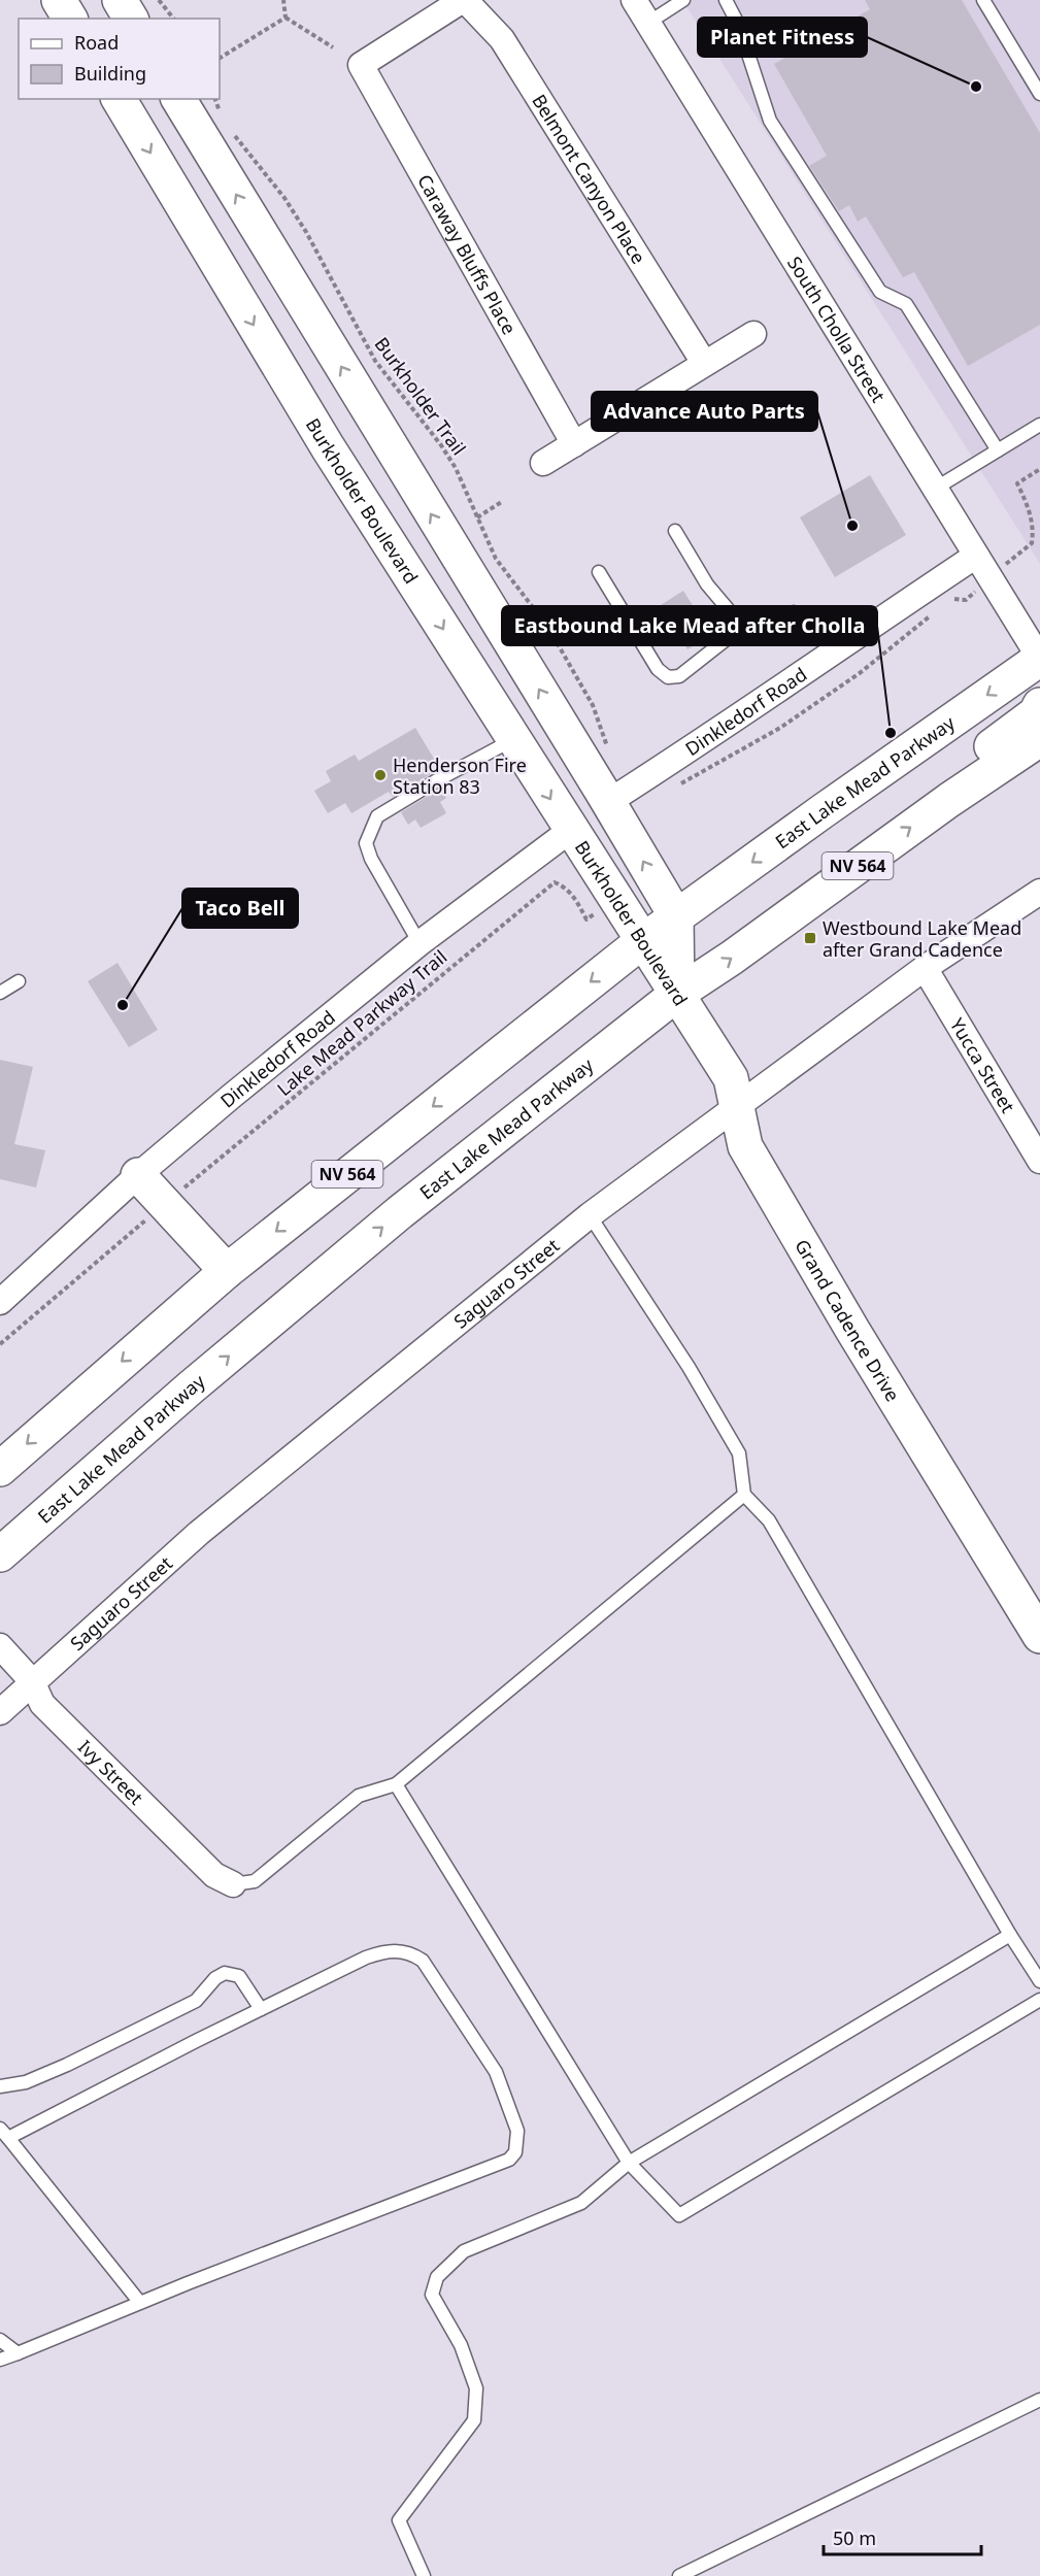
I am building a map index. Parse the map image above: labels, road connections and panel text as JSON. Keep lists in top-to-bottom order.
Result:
{
  "streets": {
    "main road": [
      "Burkholder Boulevard",
      "East Lake Mead Parkway",
      "NV 564",
      "Grand Cadence Drive"
    ],
    "street": [
      "Belmont Canyon Place",
      "Caraway Bluffs Place",
      "South Cholla Street",
      "Dinkledorf Road",
      "Yucca Street",
      "Saguaro Street",
      "Ivy Street"
    ],
    "path": ["Burkholder Trail", "Lake Mead Parkway Trail"]
  },
  "crossings": [
    ["Belmont Canyon Place", "Caraway Bluffs Place"],
    ["South Cholla Street", "Dinkledorf Road"],
    ["South Cholla Street", "East Lake Mead Parkway"],
    ["Burkholder Boulevard", "Dinkledorf Road"],
    ["Burkholder Boulevard", "East Lake Mead Parkway"],
    ["Burkholder Boulevard", "Grand Cadence Drive"],
    ["East Lake Mead Parkway", "Grand Cadence Drive"],
    ["Yucca Street", "Saguaro Street"],
    ["Saguaro Street", "Grand Cadence Drive"],
    ["Saguaro Street", "Ivy Street"]
  ],
  "places": {
    "other": [
      "Planet Fitness",
      "Advance Auto Parts",
      "Eastbound Lake Mead after Cholla",
      "Henderson Fire Station 83",
      "Taco Bell"
    ],
    "transit": ["Westbound Lake Mead after Grand Cadence"]
  },
  "legend": ["Road", "Building"],
  "scale_bar": "50 m"
}
